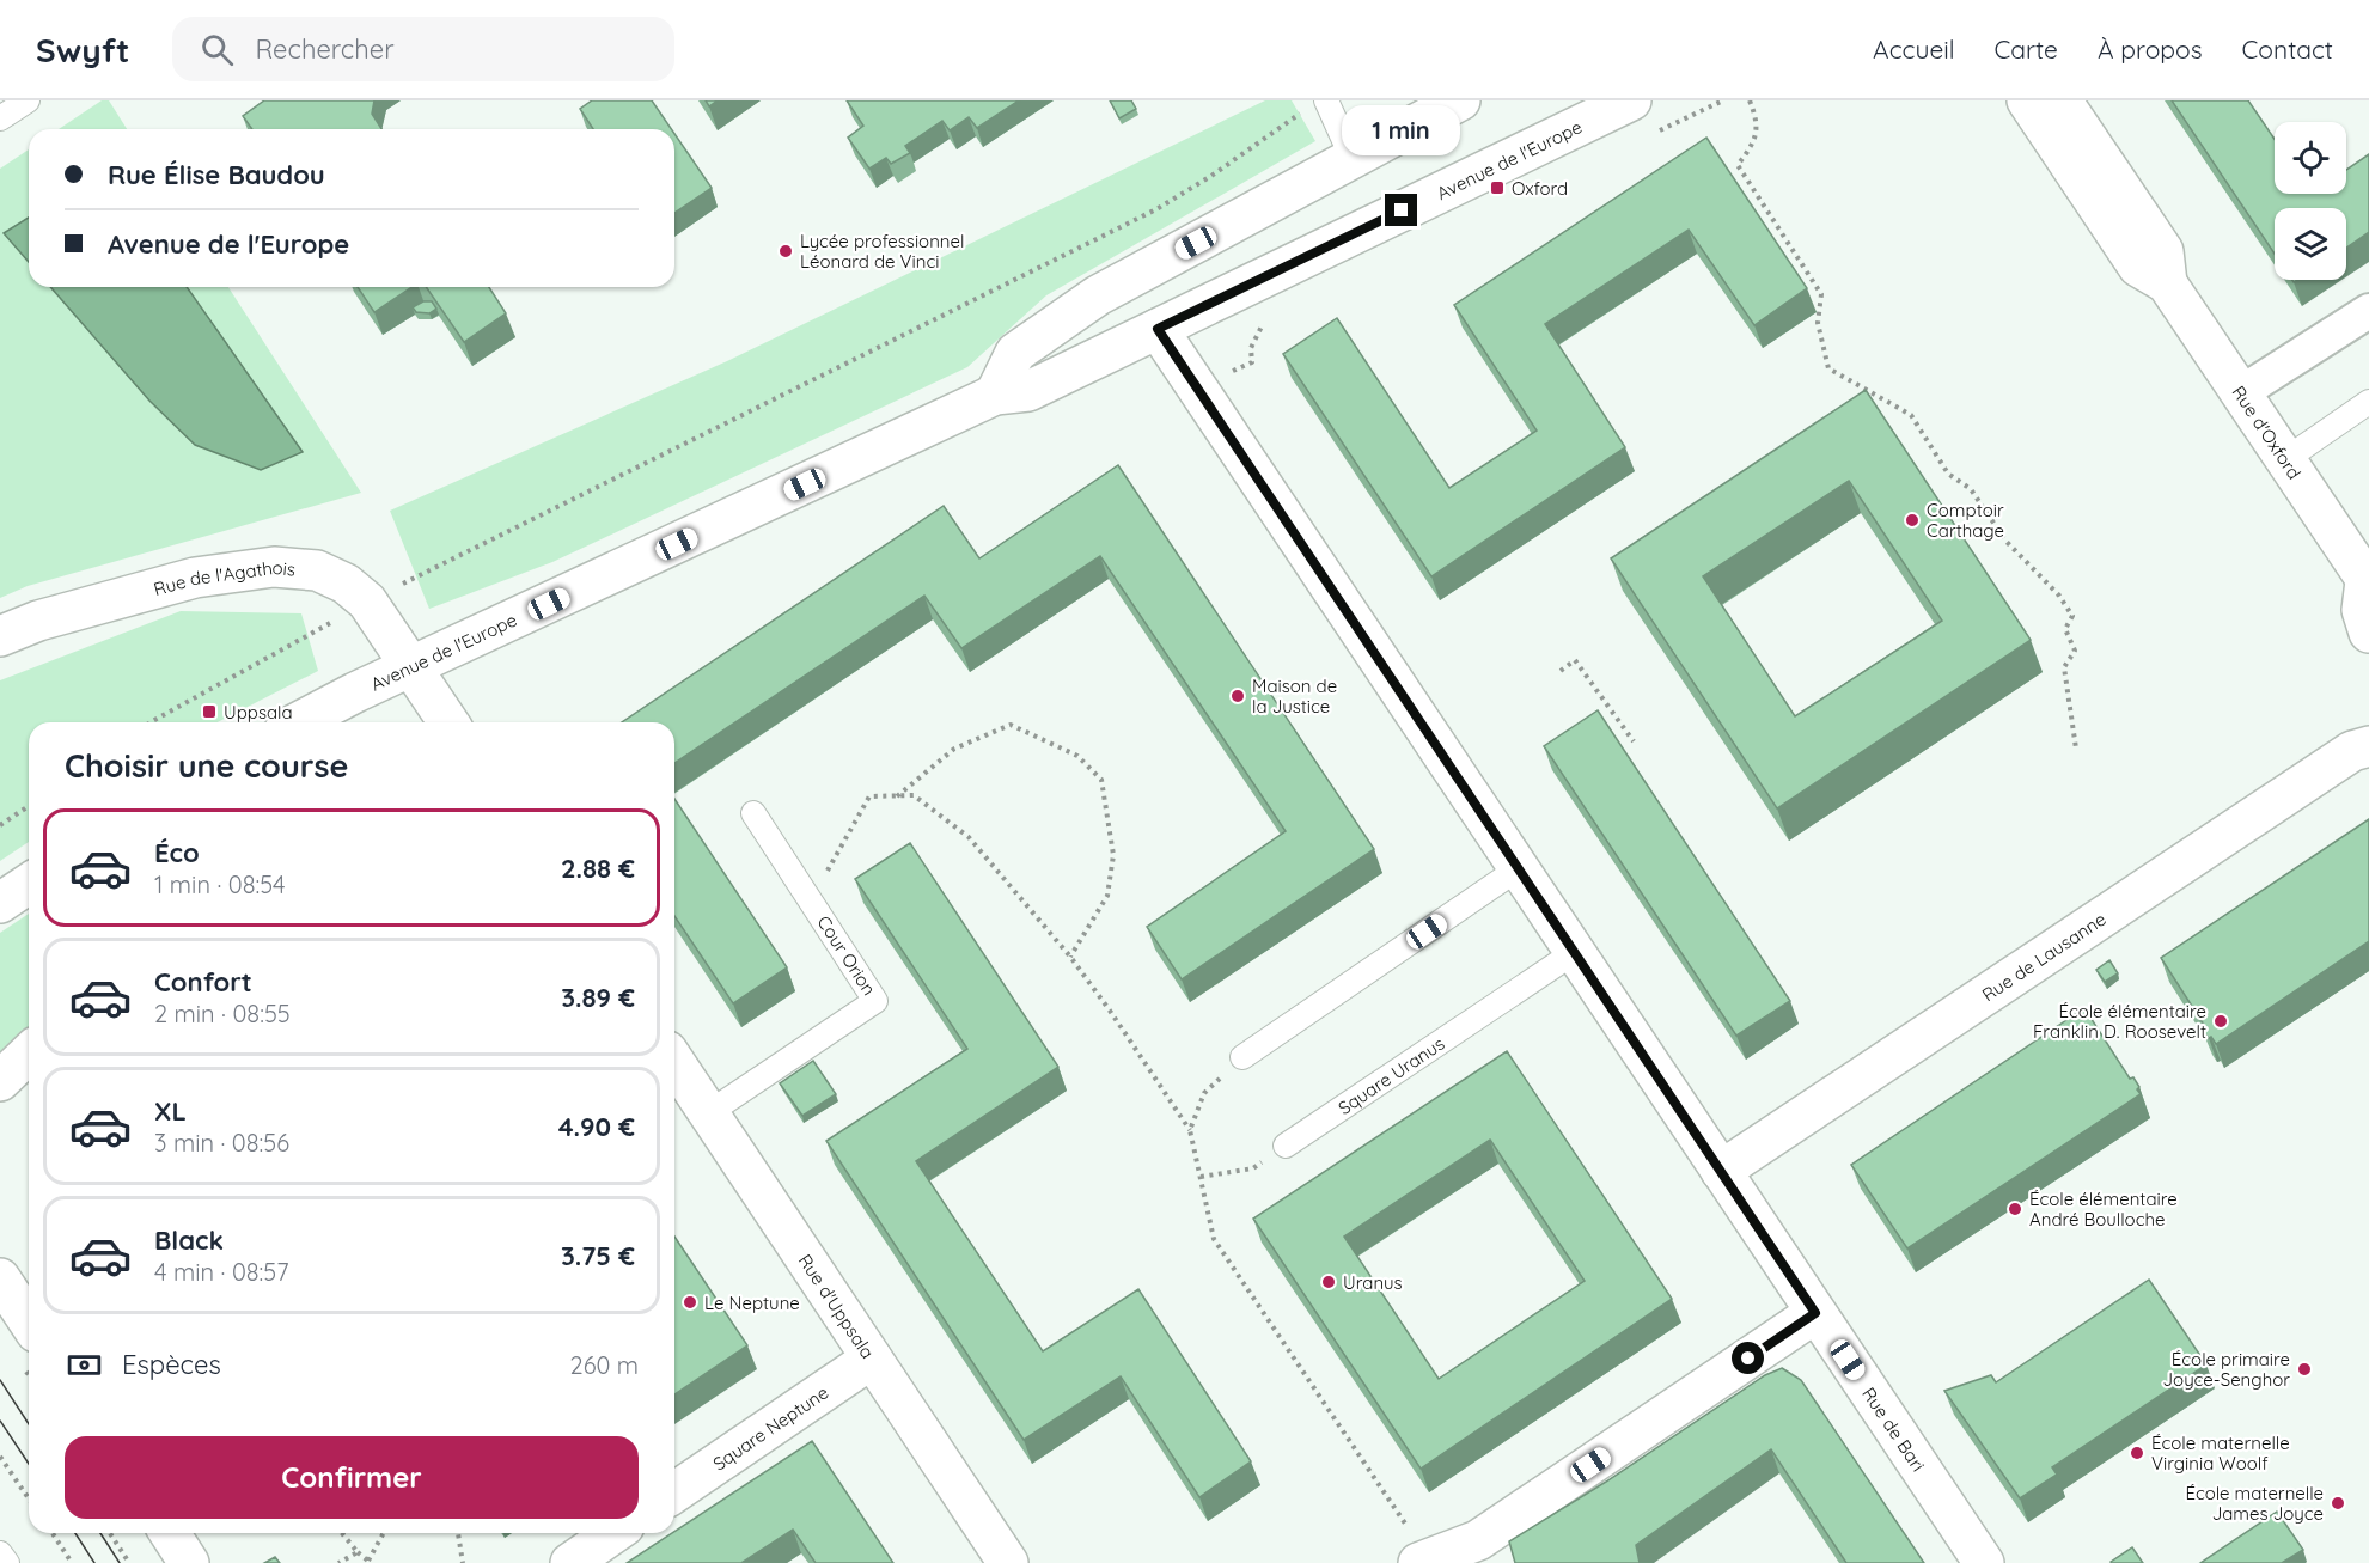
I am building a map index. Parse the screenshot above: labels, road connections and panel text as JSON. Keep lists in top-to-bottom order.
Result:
{
  "streets": {
    "street": [
      "Avenue de l'Europe",
      "Rue d'Oxford",
      "Rue de l'Agathois",
      "Rue de Lausanne",
      "Rue d'Uppsala",
      "Square Neptune",
      "Rue de Bari"
    ],
    "lane": ["Cour Orion", "Square Uranus"]
  },
  "crossings": [
    ["Avenue de l'Europe", "Rue de l'Agathois"],
    ["Avenue de l'Europe", "Rue de Bari"],
    ["Cour Orion", "Rue d'Uppsala"],
    ["Rue de Lausanne", "Rue de Bari"],
    ["Square Uranus", "Rue de Bari"],
    ["Rue d'Uppsala", "Square Neptune"]
  ],
  "places": {
    "transit": ["Oxford", "Uppsala"],
    "other": [
      "Lycée professionnel Léonard de Vinci",
      "Comptoir Carthage",
      "Maison de la Justice",
      "École élémentaire Franklin D. Roosevelt",
      "École élémentaire André Boulloche",
      "Uranus",
      "Le Neptune",
      "École primaire Joyce-Senghor",
      "École maternelle Virginia Woolf",
      "École maternelle James Joyce"
    ]
  },
  "page": {
    "header": "Swyft",
    "search": "Rechercher",
    "nav": [
      "Accueil",
      "Carte",
      "À propos",
      "Contact"
    ],
    "bubble": "1 min",
    "banner": ["Rue Élise Baudou", "Avenue de l'Europe"],
    "heading": "Choisir une course",
    "list": [
      {
        "name": "Éco",
        "note": "1 min · 08:54",
        "value": "2.88 €"
      },
      {
        "name": "Confort",
        "note": "2 min · 08:55",
        "value": "3.89 €"
      },
      {
        "name": "XL",
        "note": "3 min · 08:56",
        "value": "4.90 €"
      },
      {
        "name": "Black",
        "note": "4 min · 08:57",
        "value": "3.75 €"
      }
    ],
    "pay": ["Espèces", "260 m"],
    "buttons": "Confirmer"
  }
}
